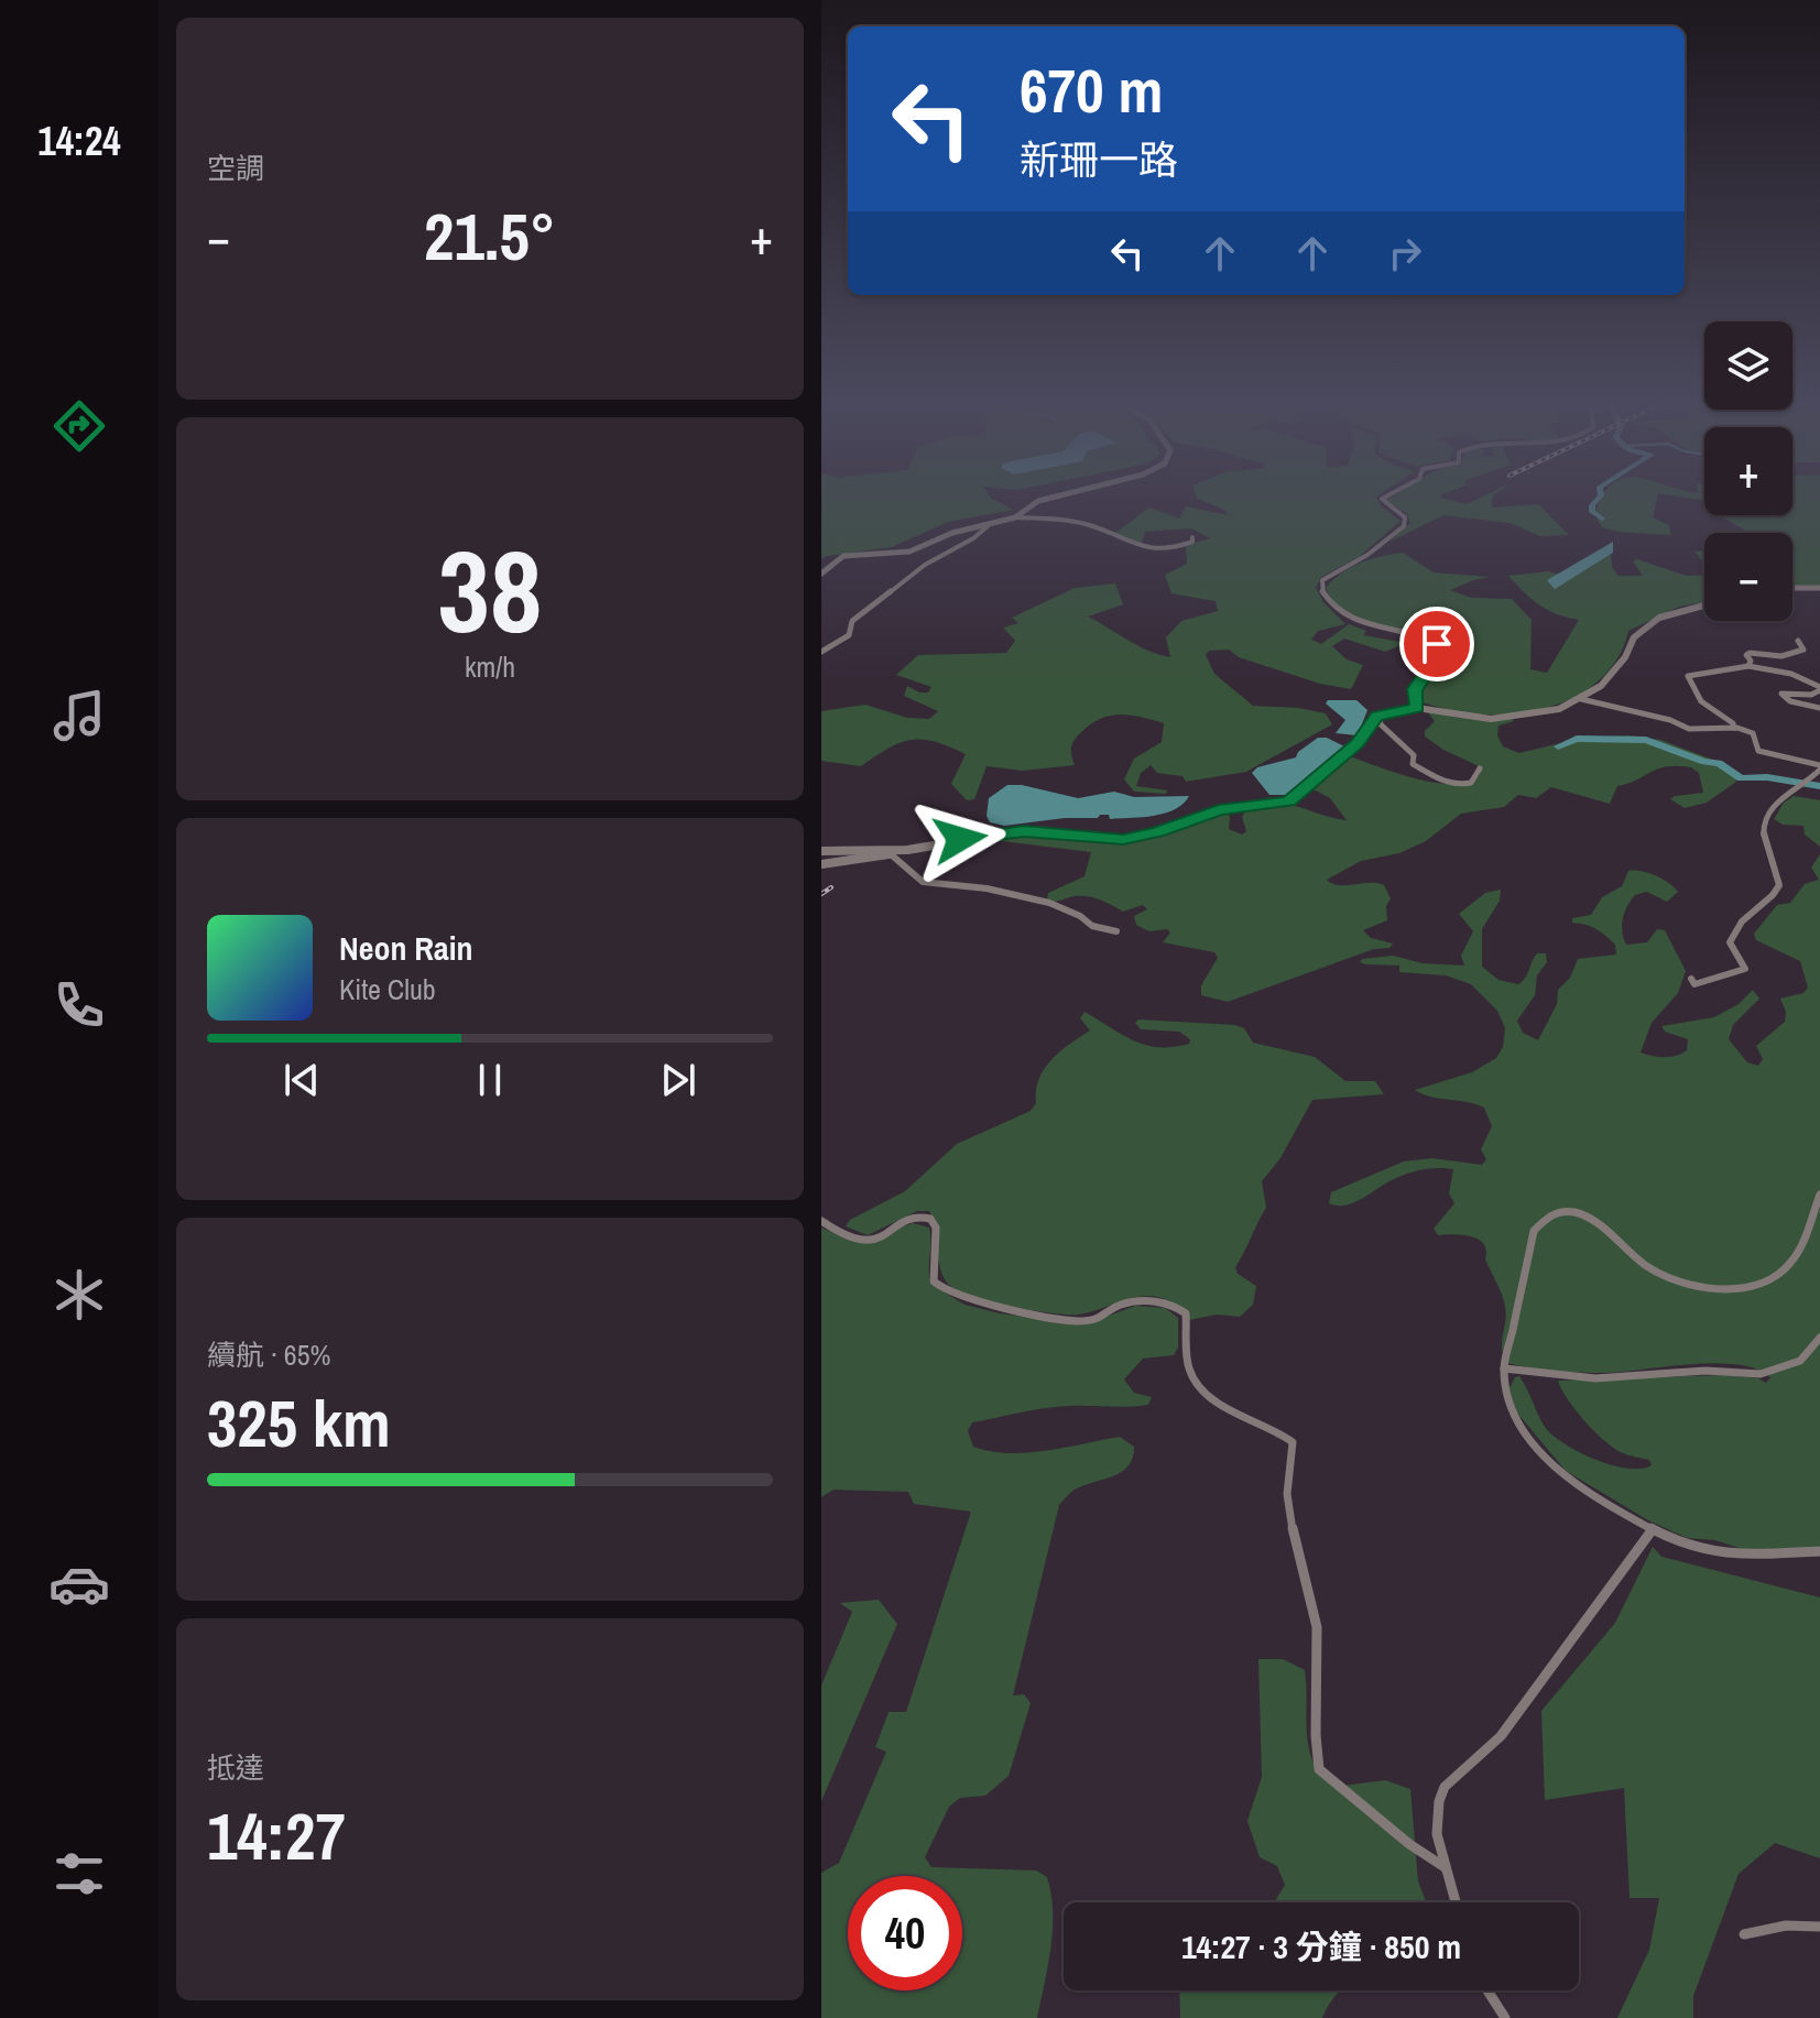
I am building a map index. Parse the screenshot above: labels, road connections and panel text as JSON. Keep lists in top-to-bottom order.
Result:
{
  "page": {
    "tabs": "14:24",
    "tile": [
      "空調",
      ["38", "km/h"],
      ["續航 · 65%", "325 km"],
      ["抵達", "14:27"]
    ],
    "turn": ["670 m", "新珊一路"],
    "heat": ["−", "21.5°", "+"],
    "map_buttons": ["+", "−"],
    "song": ["Neon Rain", "Kite Club"],
    "limit": "40",
    "trip": "14:27 · 3 分鐘 · 850 m"
  }
}
